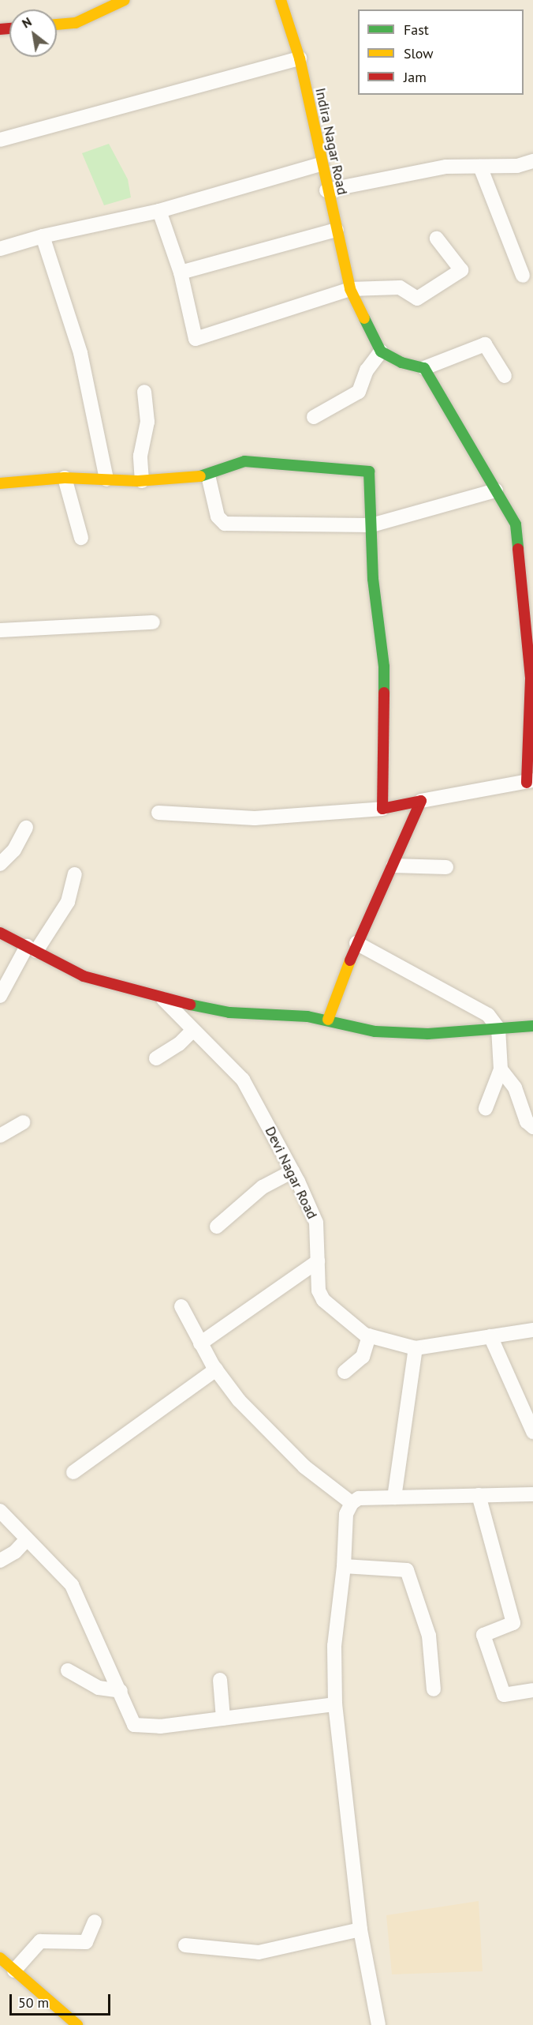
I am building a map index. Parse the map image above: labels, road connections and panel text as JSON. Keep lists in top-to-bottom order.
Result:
{
  "streets": {
    "street": ["Indira Nagar Road", "Devi Nagar Road"]
  },
  "legend": ["Fast", "Slow", "Jam"],
  "scale_bar": "50 m",
  "north": "top left"
}
